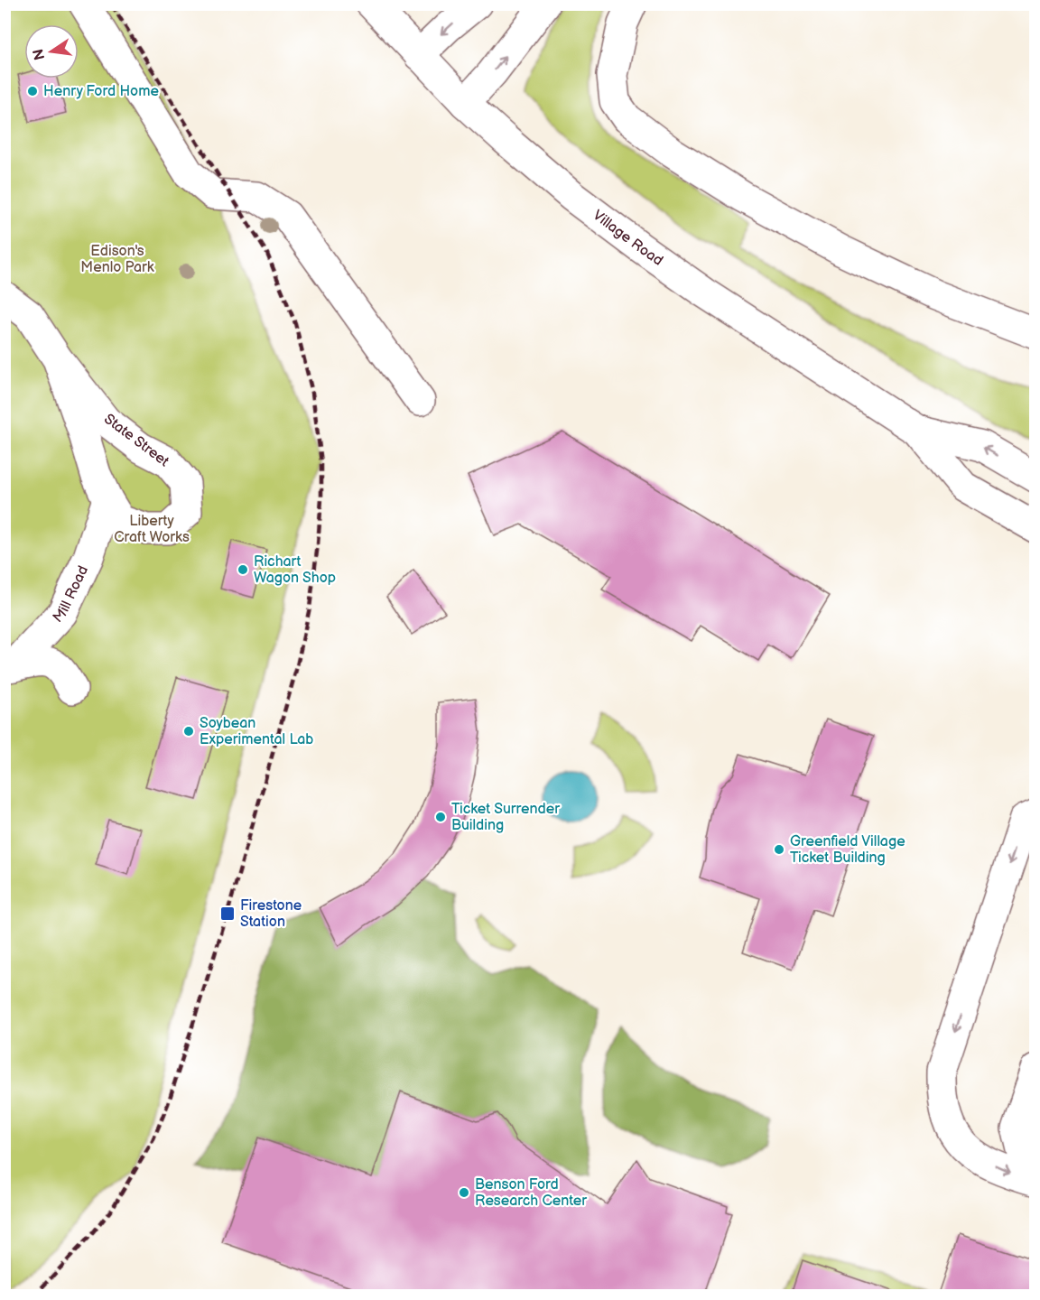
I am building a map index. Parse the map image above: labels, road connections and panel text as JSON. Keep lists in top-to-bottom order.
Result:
{
  "streets": {
    "street": ["Village Road", "State Street", "Mill Road"]
  },
  "crossings": [
    ["State Street", "Mill Road"]
  ],
  "parks": ["Edison's Menlo Park", "Liberty Craft Works"],
  "places": {
    "other": [
      "Henry Ford Home",
      "Richart Wagon Shop",
      "Soybean Experimental Lab",
      "Ticket Surrender Building",
      "Greenfield Village Ticket Building",
      "Benson Ford Research Center"
    ],
    "transit": ["Firestone Station"]
  },
  "north": "left"
}
